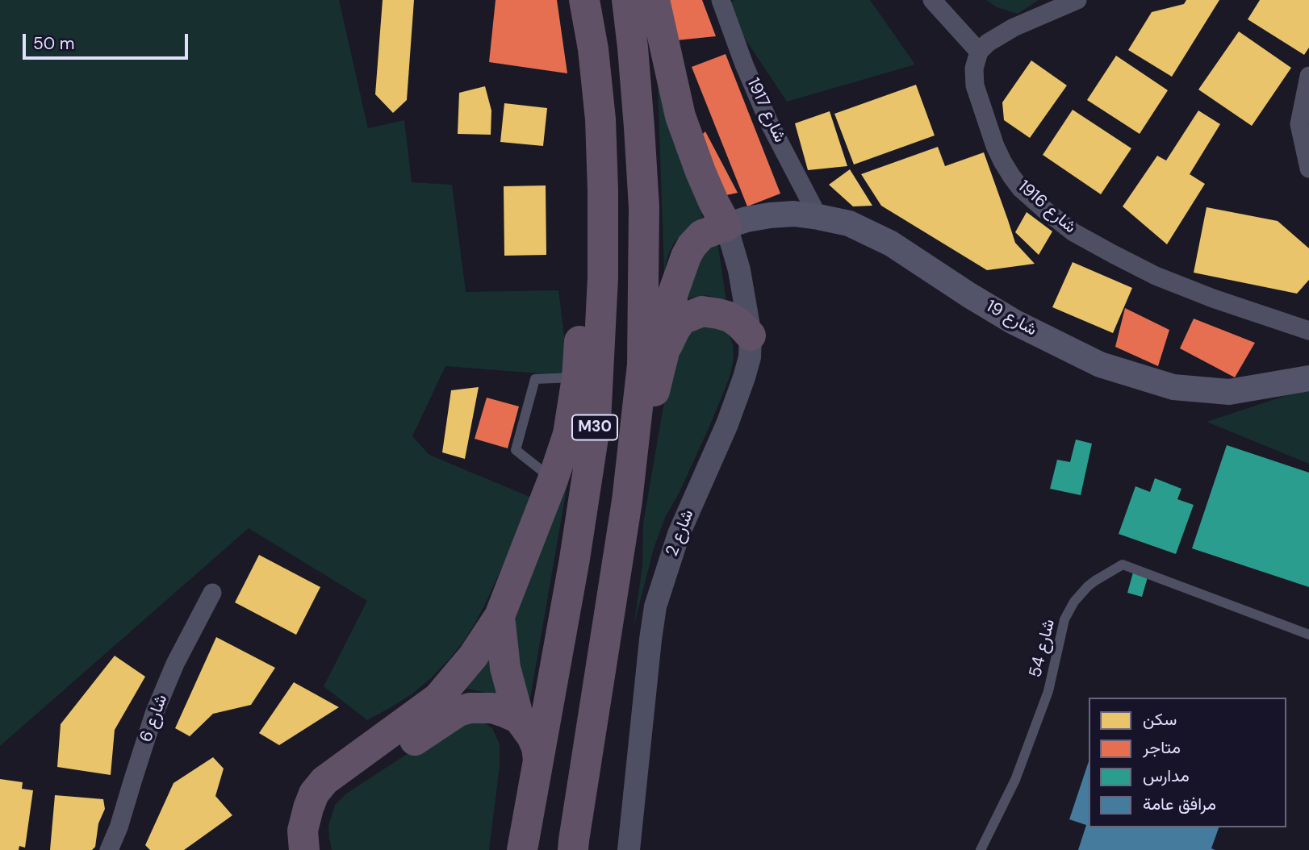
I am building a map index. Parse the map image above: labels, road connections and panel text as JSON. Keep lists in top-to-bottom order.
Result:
{
  "streets": {
    "highway": ["M30"],
    "main road": ["شارع 19"],
    "street": [
      "شارع 1917",
      "شارع 1916",
      "شارع 2",
      "شارع 6"
    ],
    "lane": ["شارع 54"]
  },
  "crossings": [
    ["شارع 1917", "شارع 19"],
    ["شارع 19", "شارع 2"]
  ],
  "legend": [
    "سكن",
    "متاجر",
    "مدارس",
    "مرافق عامة"
  ],
  "scale_bar": "50 m"
}
